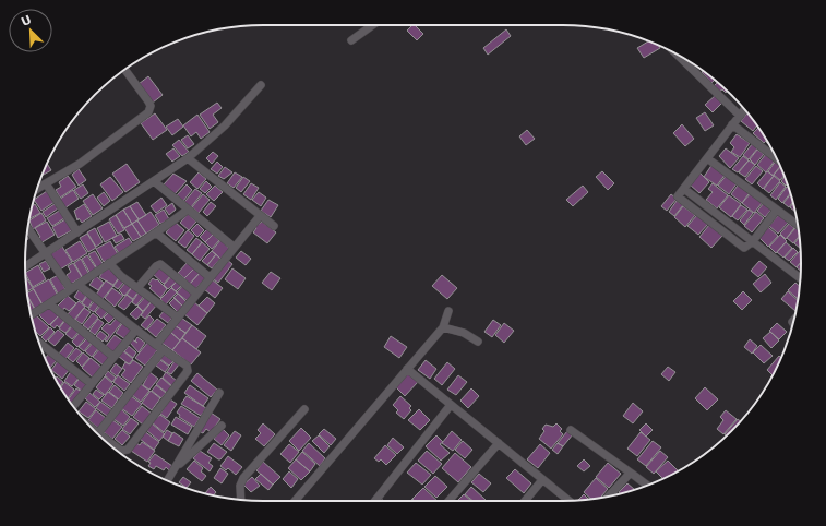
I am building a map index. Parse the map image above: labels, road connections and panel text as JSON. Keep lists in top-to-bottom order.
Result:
{
  "north": "top left"
}
